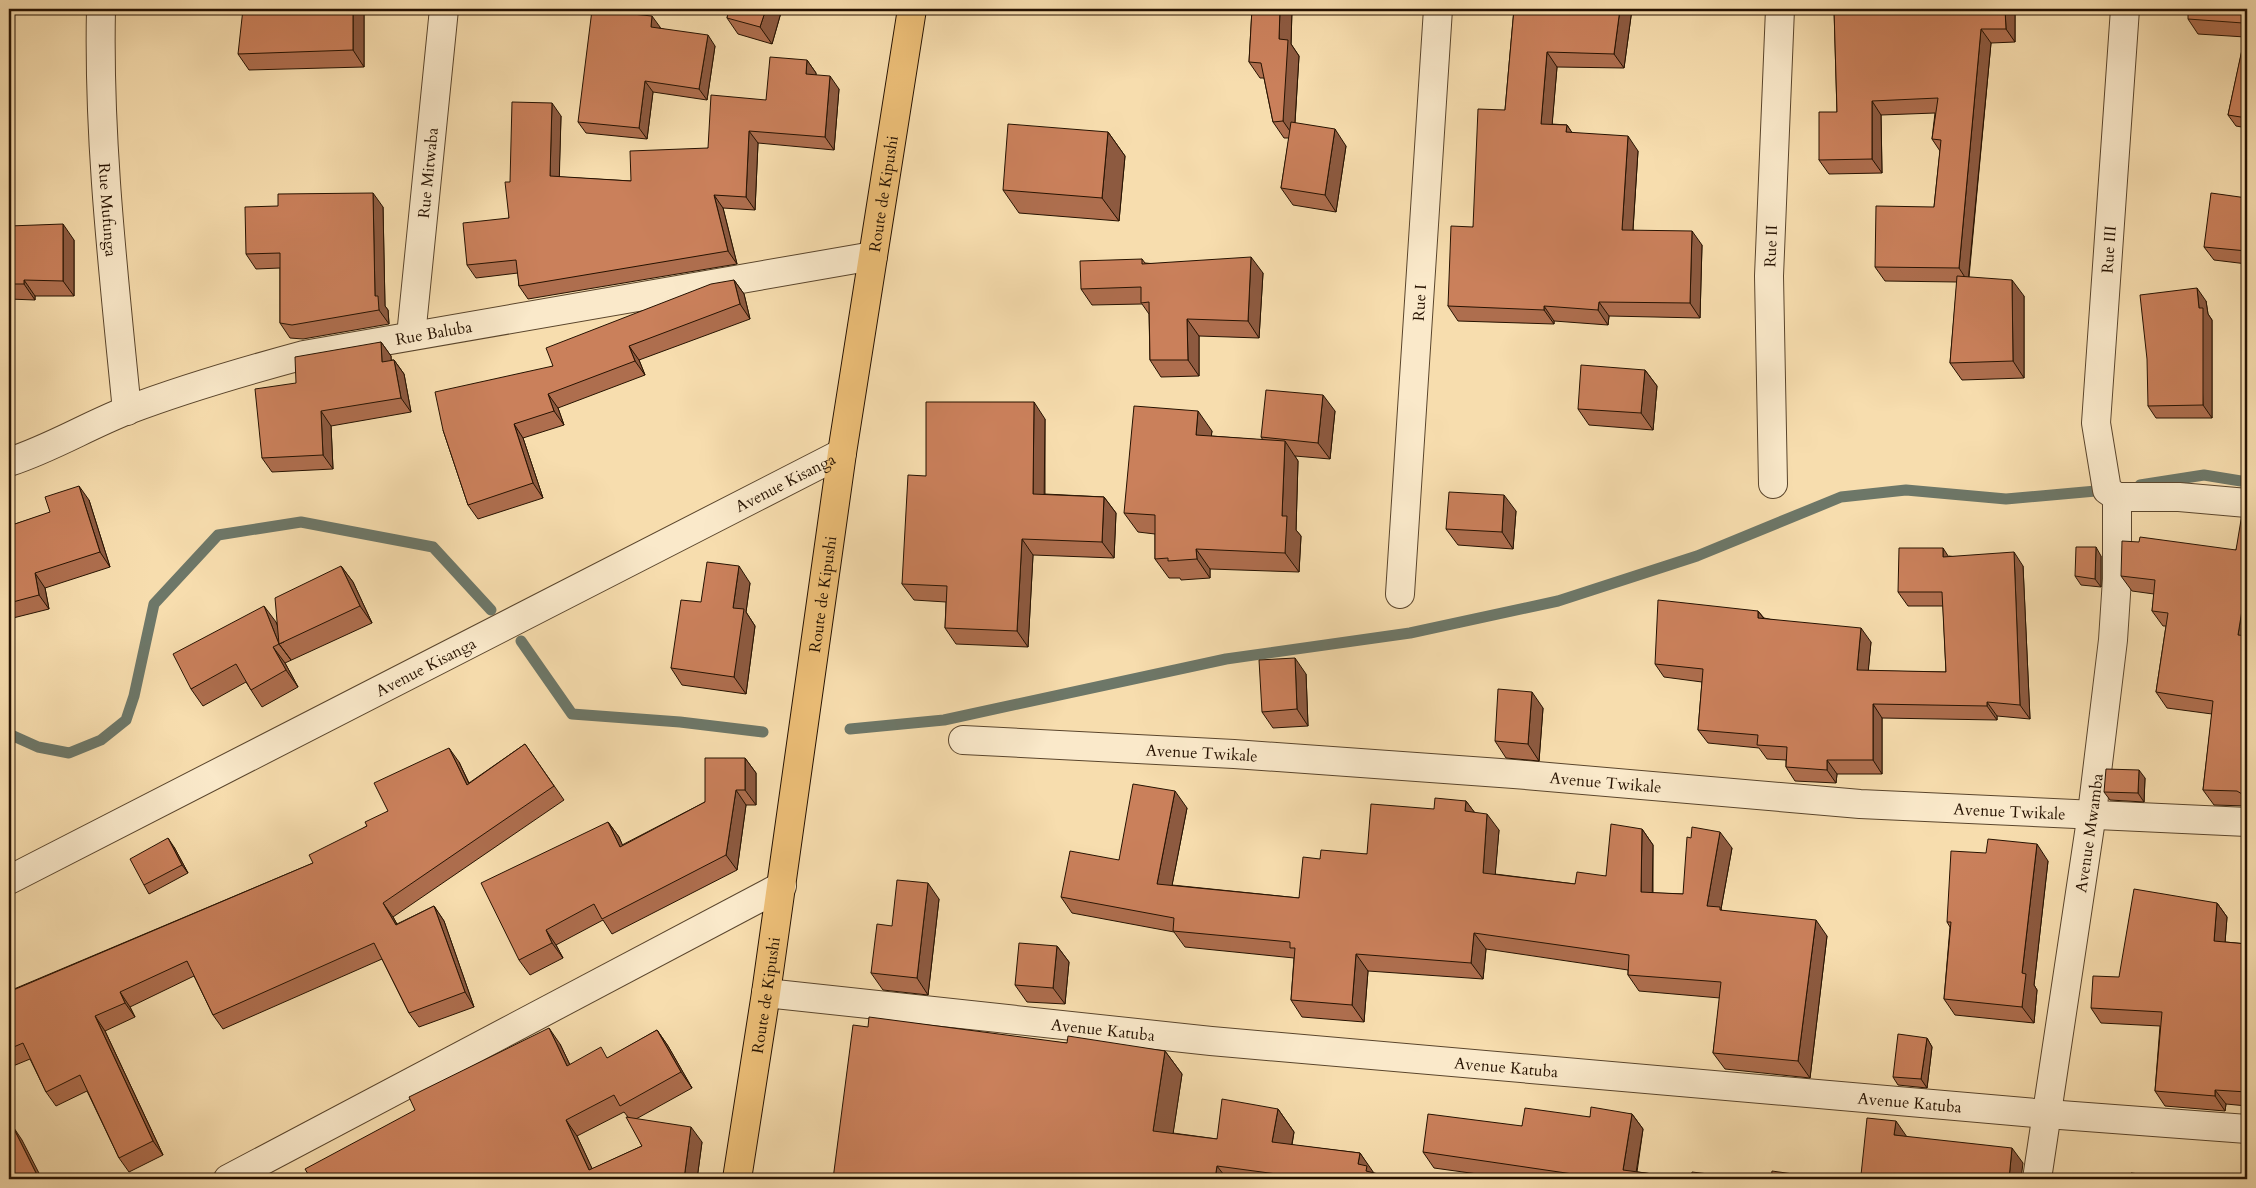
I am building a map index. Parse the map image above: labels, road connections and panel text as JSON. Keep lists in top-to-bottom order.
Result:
{
  "streets": {
    "highway": ["Route de Kipushi"],
    "street": [
      "Rue Mitwaba",
      "Rue Mufunga",
      "Rue II",
      "Rue III",
      "Rue I",
      "Rue Baluba",
      "Avenue Kisanga",
      "Avenue Twikale",
      "Avenue Mwamba",
      "Avenue Katuba"
    ]
  },
  "crossings": [
    ["Rue Mitwaba", "Rue Baluba"],
    ["Route de Kipushi", "Rue Baluba"],
    ["Route de Kipushi", "Avenue Kisanga"],
    ["Route de Kipushi", "Avenue Katuba"],
    ["Rue Mufunga", "Rue Baluba"],
    ["Rue III", "Avenue Mwamba"],
    ["Avenue Twikale", "Avenue Mwamba"],
    ["Avenue Mwamba", "Avenue Katuba"]
  ]
}
